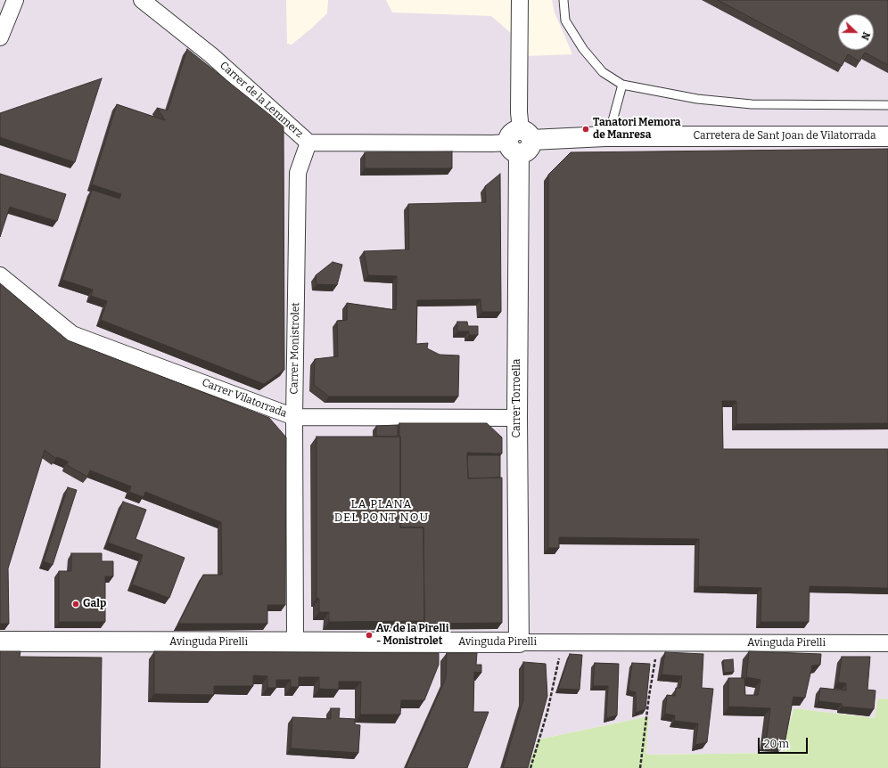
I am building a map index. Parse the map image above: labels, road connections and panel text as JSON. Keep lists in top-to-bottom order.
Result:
{
  "streets": {
    "street": [
      "Carrer de la Lemmerz",
      "Carretera de Sant Joan de Vilatorrada",
      "Carrer Monistrolet",
      "Carrer Vilatorrada",
      "Carrer Torroella",
      "Avinguda Pirelli"
    ]
  },
  "crossings": [
    ["Carrer de la Lemmerz", "Carretera de Sant Joan de Vilatorrada"],
    ["Carrer de la Lemmerz", "Carrer Monistrolet"],
    ["Carrer de la Lemmerz", "Carrer Torroella"],
    ["Carretera de Sant Joan de Vilatorrada", "Carrer Torroella"],
    ["Carrer Monistrolet", "Carrer Vilatorrada"],
    ["Carrer Monistrolet", "Avinguda Pirelli"],
    ["Carrer Vilatorrada", "Carrer Torroella"],
    ["Carrer Torroella", "Avinguda Pirelli"]
  ],
  "districts": ["LA PLANA DEL PONT NOU"],
  "places": ["Tanatori Memora de Manresa", "Galp", "Av. de la Pirelli - Monistrolet"],
  "scale_bar": "20 m",
  "north": "right"
}
